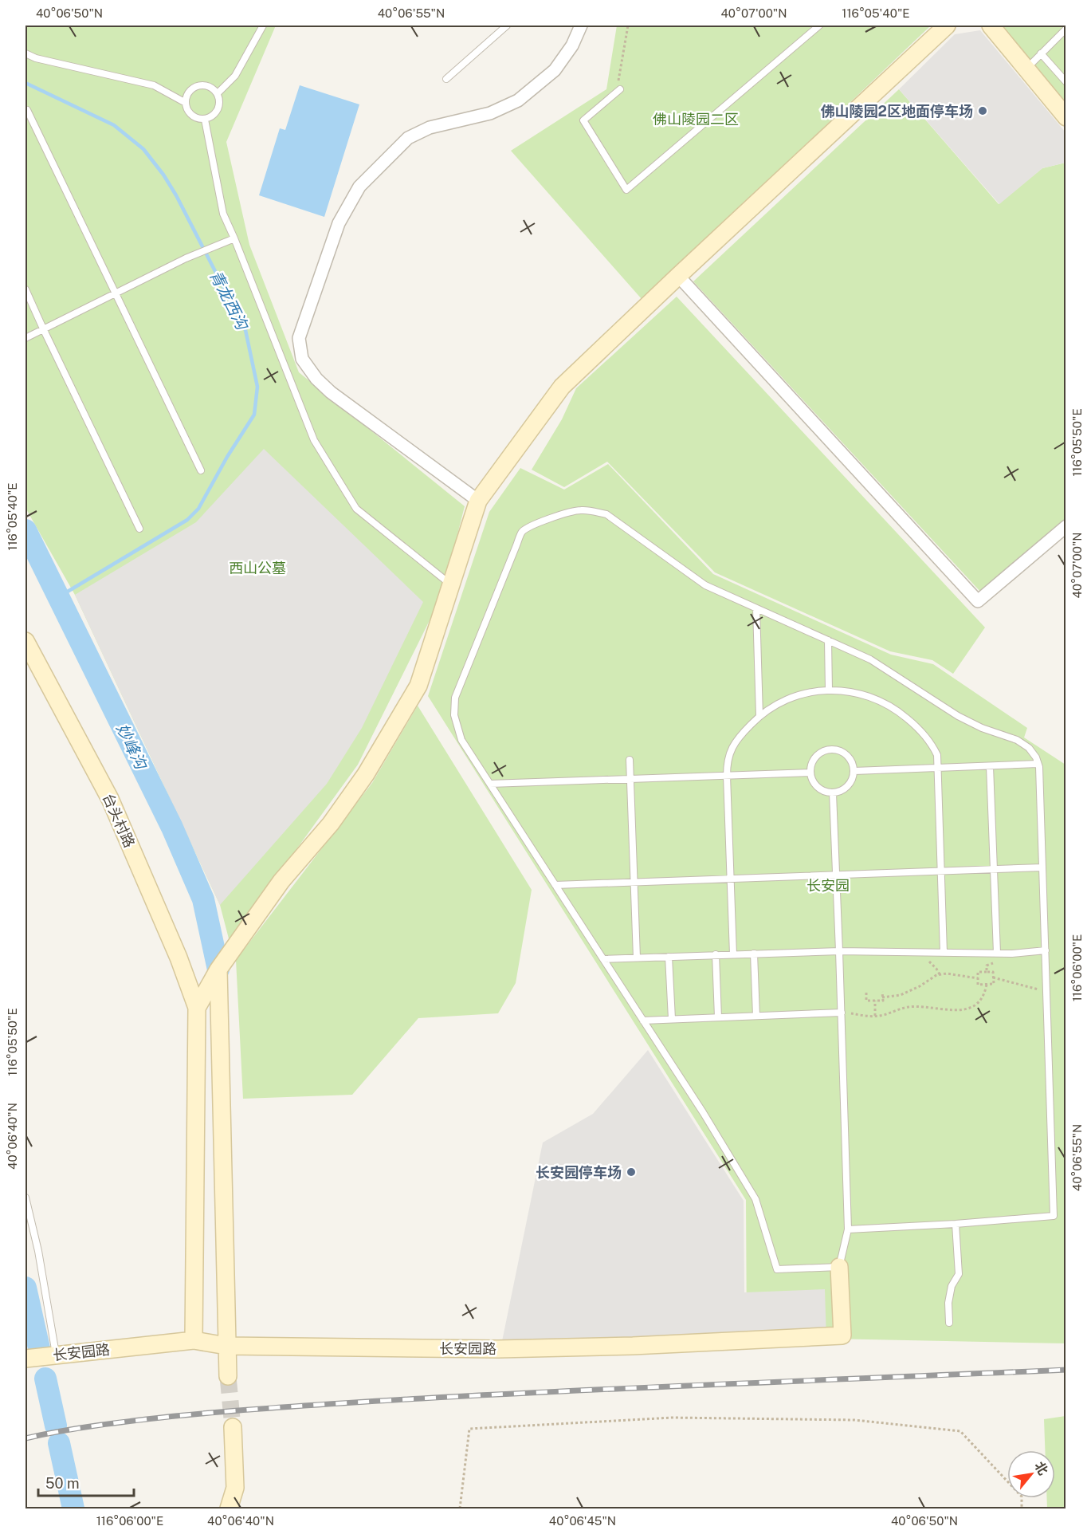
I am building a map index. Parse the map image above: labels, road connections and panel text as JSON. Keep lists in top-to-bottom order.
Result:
{
  "streets": {
    "street": ["台头村路", "长安园路"]
  },
  "water": ["青龙西沟", "妙峰沟"],
  "parks": ["佛山陵园二区", "西山公墓", "长安园"],
  "places": ["佛山陵园2区地面停车场", "长安园停车场"],
  "scale_bar": "50 m",
  "north": "top right",
  "coordinates": [
    "40°06'50\"N",
    "40°06'55\"N",
    "40°07'00\"N",
    "116°05'40\"E",
    "116°05'50\"E",
    "116°06'00\"E",
    "40°06'40\"N",
    "40°06'45\"N"
  ]
}
